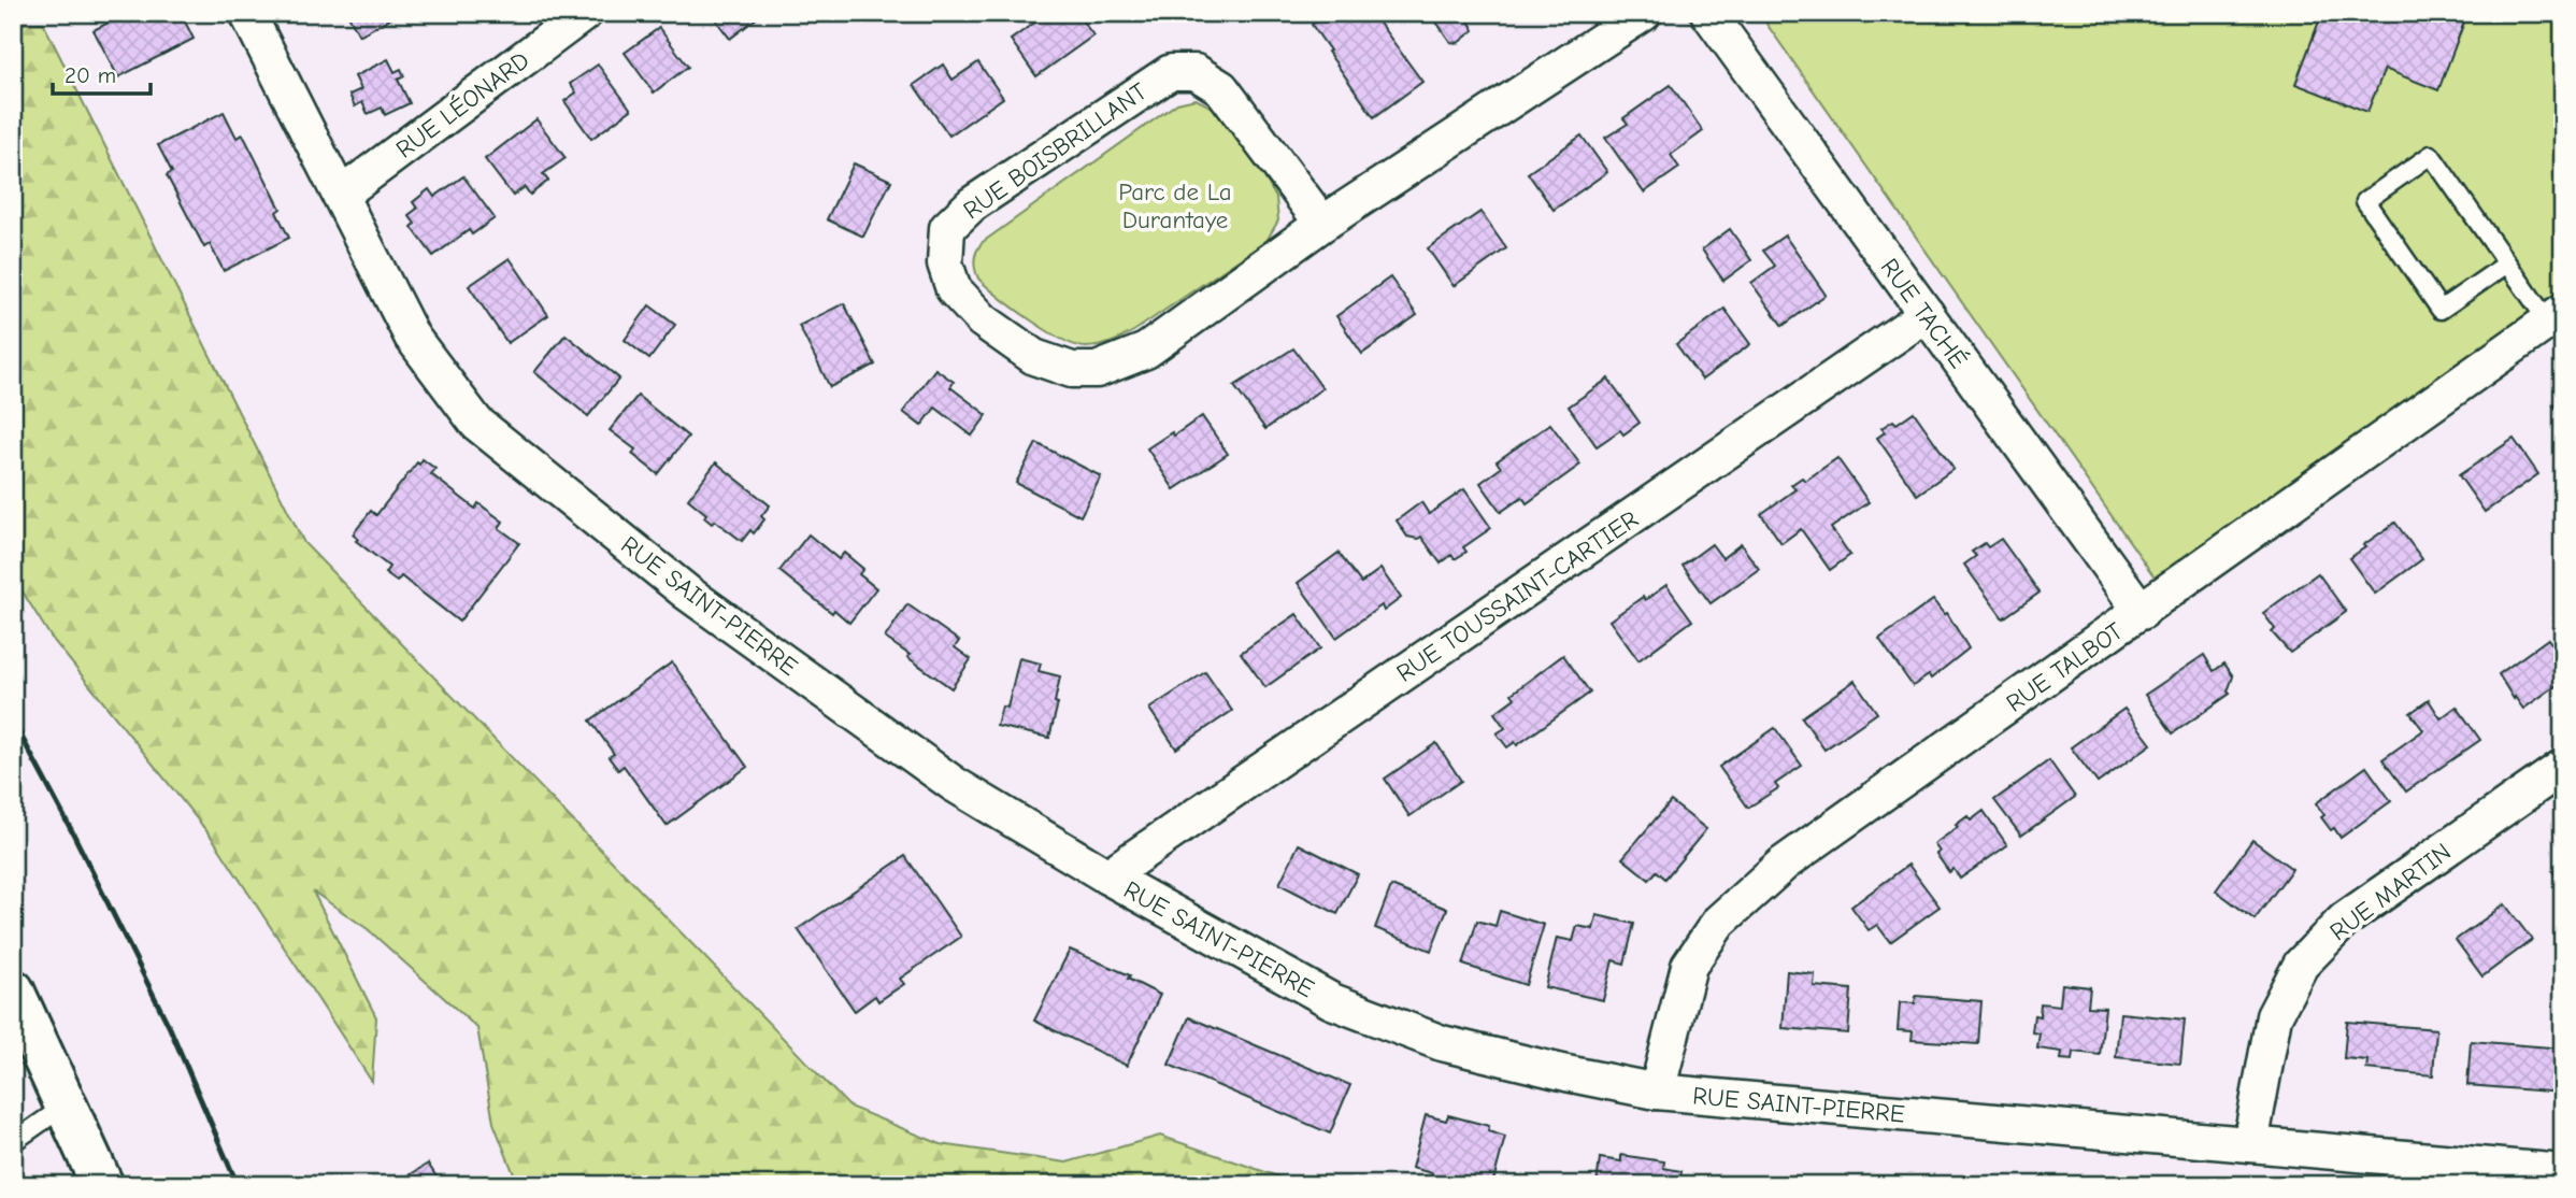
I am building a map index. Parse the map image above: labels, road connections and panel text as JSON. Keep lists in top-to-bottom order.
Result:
{
  "streets": {
    "street": [
      "RUE LÉONARD",
      "RUE BOISBRILLANT",
      "RUE TACHÉ",
      "RUE TOUSSAINT-CARTIER",
      "RUE SAINT-PIERRE",
      "RUE TALBOT",
      "RUE MARTIN"
    ]
  },
  "crossings": [
    ["RUE LÉONARD", "RUE SAINT-PIERRE"],
    ["RUE TACHÉ", "RUE TOUSSAINT-CARTIER"],
    ["RUE TACHÉ", "RUE TALBOT"],
    ["RUE TOUSSAINT-CARTIER", "RUE SAINT-PIERRE"],
    ["RUE SAINT-PIERRE", "RUE TALBOT"],
    ["RUE SAINT-PIERRE", "RUE MARTIN"]
  ],
  "parks": ["Parc de La Durantaye"],
  "scale_bar": "20 m"
}
